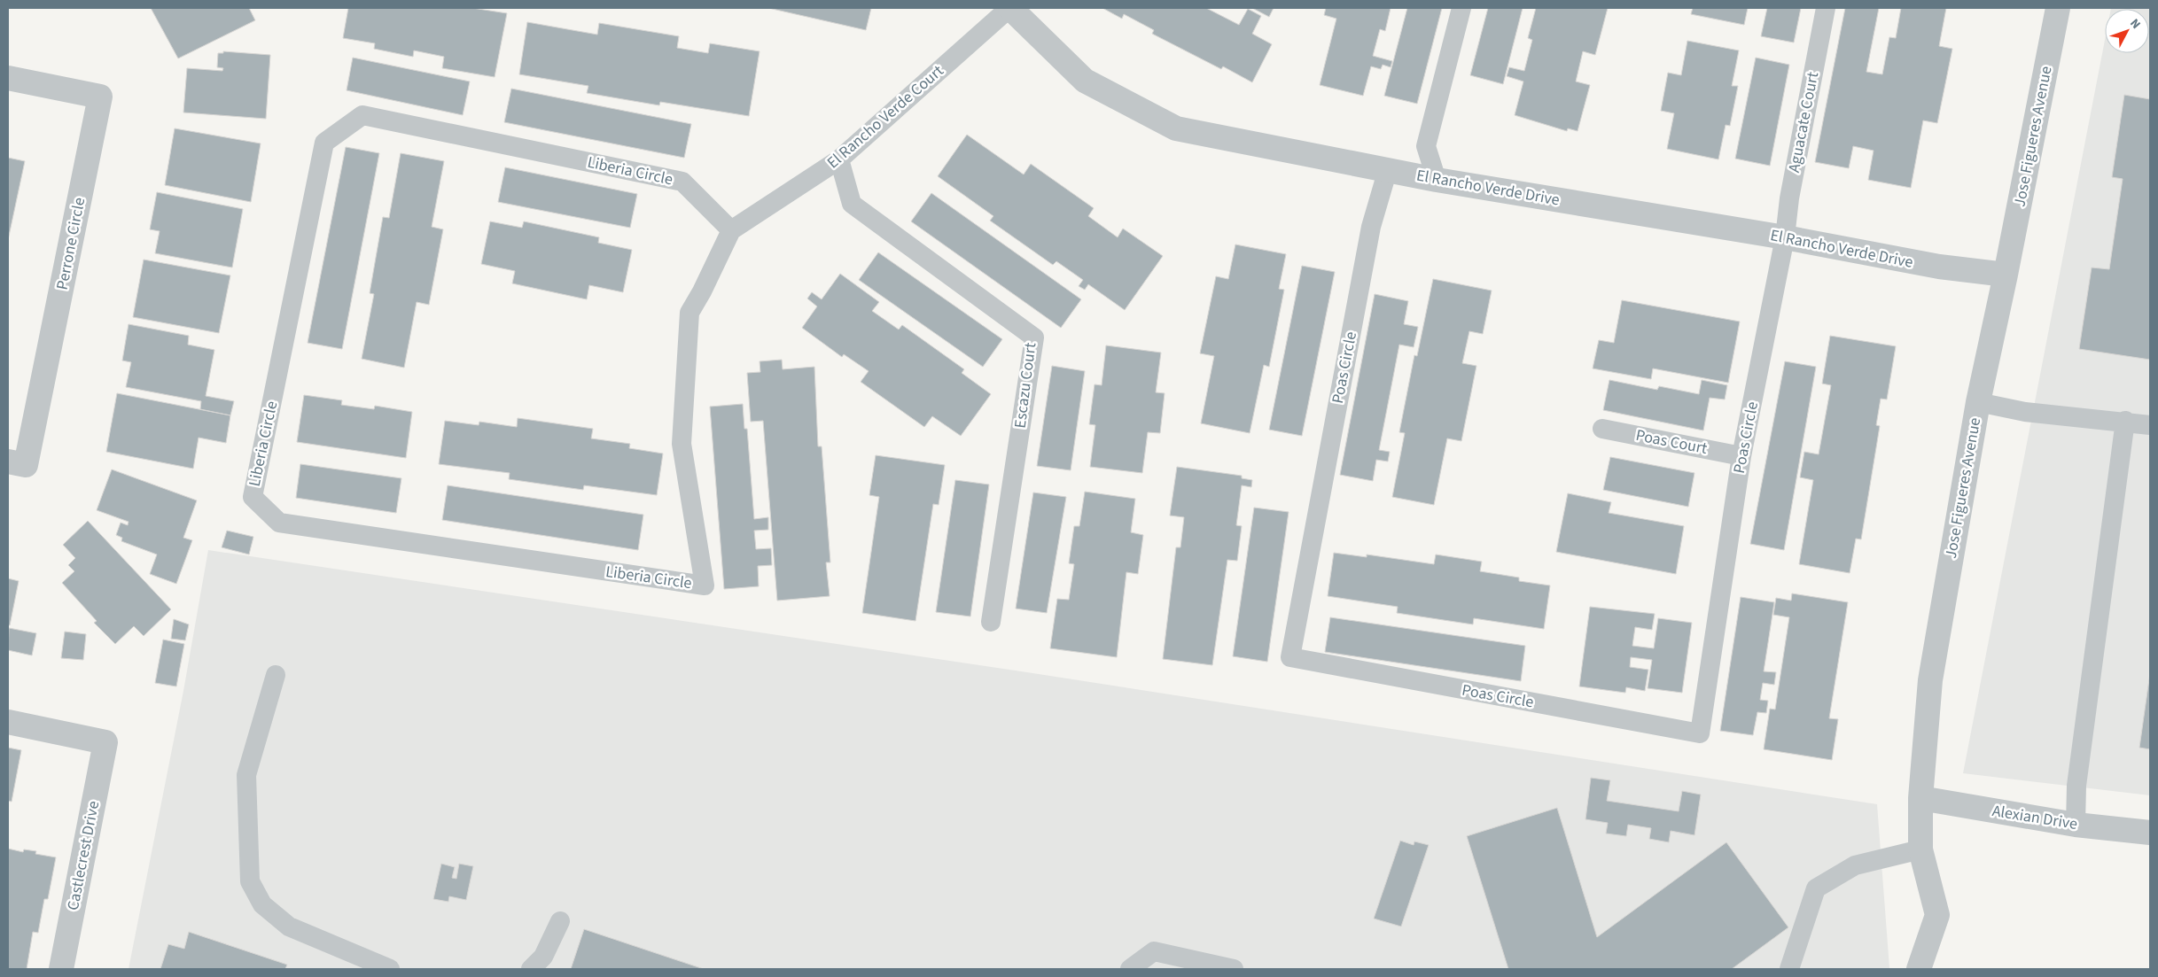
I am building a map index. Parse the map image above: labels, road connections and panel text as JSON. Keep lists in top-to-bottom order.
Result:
{
  "streets": {
    "street": [
      "Jose Figueres Avenue",
      "El Rancho Verde Drive",
      "Perrone Circle",
      "Alexian Drive",
      "Castlecrest Drive"
    ],
    "lane": [
      "El Rancho Verde Court",
      "Aguacate Court",
      "Liberia Circle",
      "Poas Circle",
      "Escazu Court",
      "Poas Court"
    ]
  },
  "crossings": [
    ["El Rancho Verde Court", "Liberia Circle"],
    ["El Rancho Verde Court", "El Rancho Verde Drive"],
    ["El Rancho Verde Court", "Escazu Court"],
    ["Aguacate Court", "El Rancho Verde Drive"],
    ["Aguacate Court", "Poas Circle"],
    ["Jose Figueres Avenue", "El Rancho Verde Drive"],
    ["Jose Figueres Avenue", "Alexian Drive"],
    ["El Rancho Verde Drive", "Poas Circle"],
    ["Poas Circle", "Poas Court"]
  ],
  "north": "top right"
}
